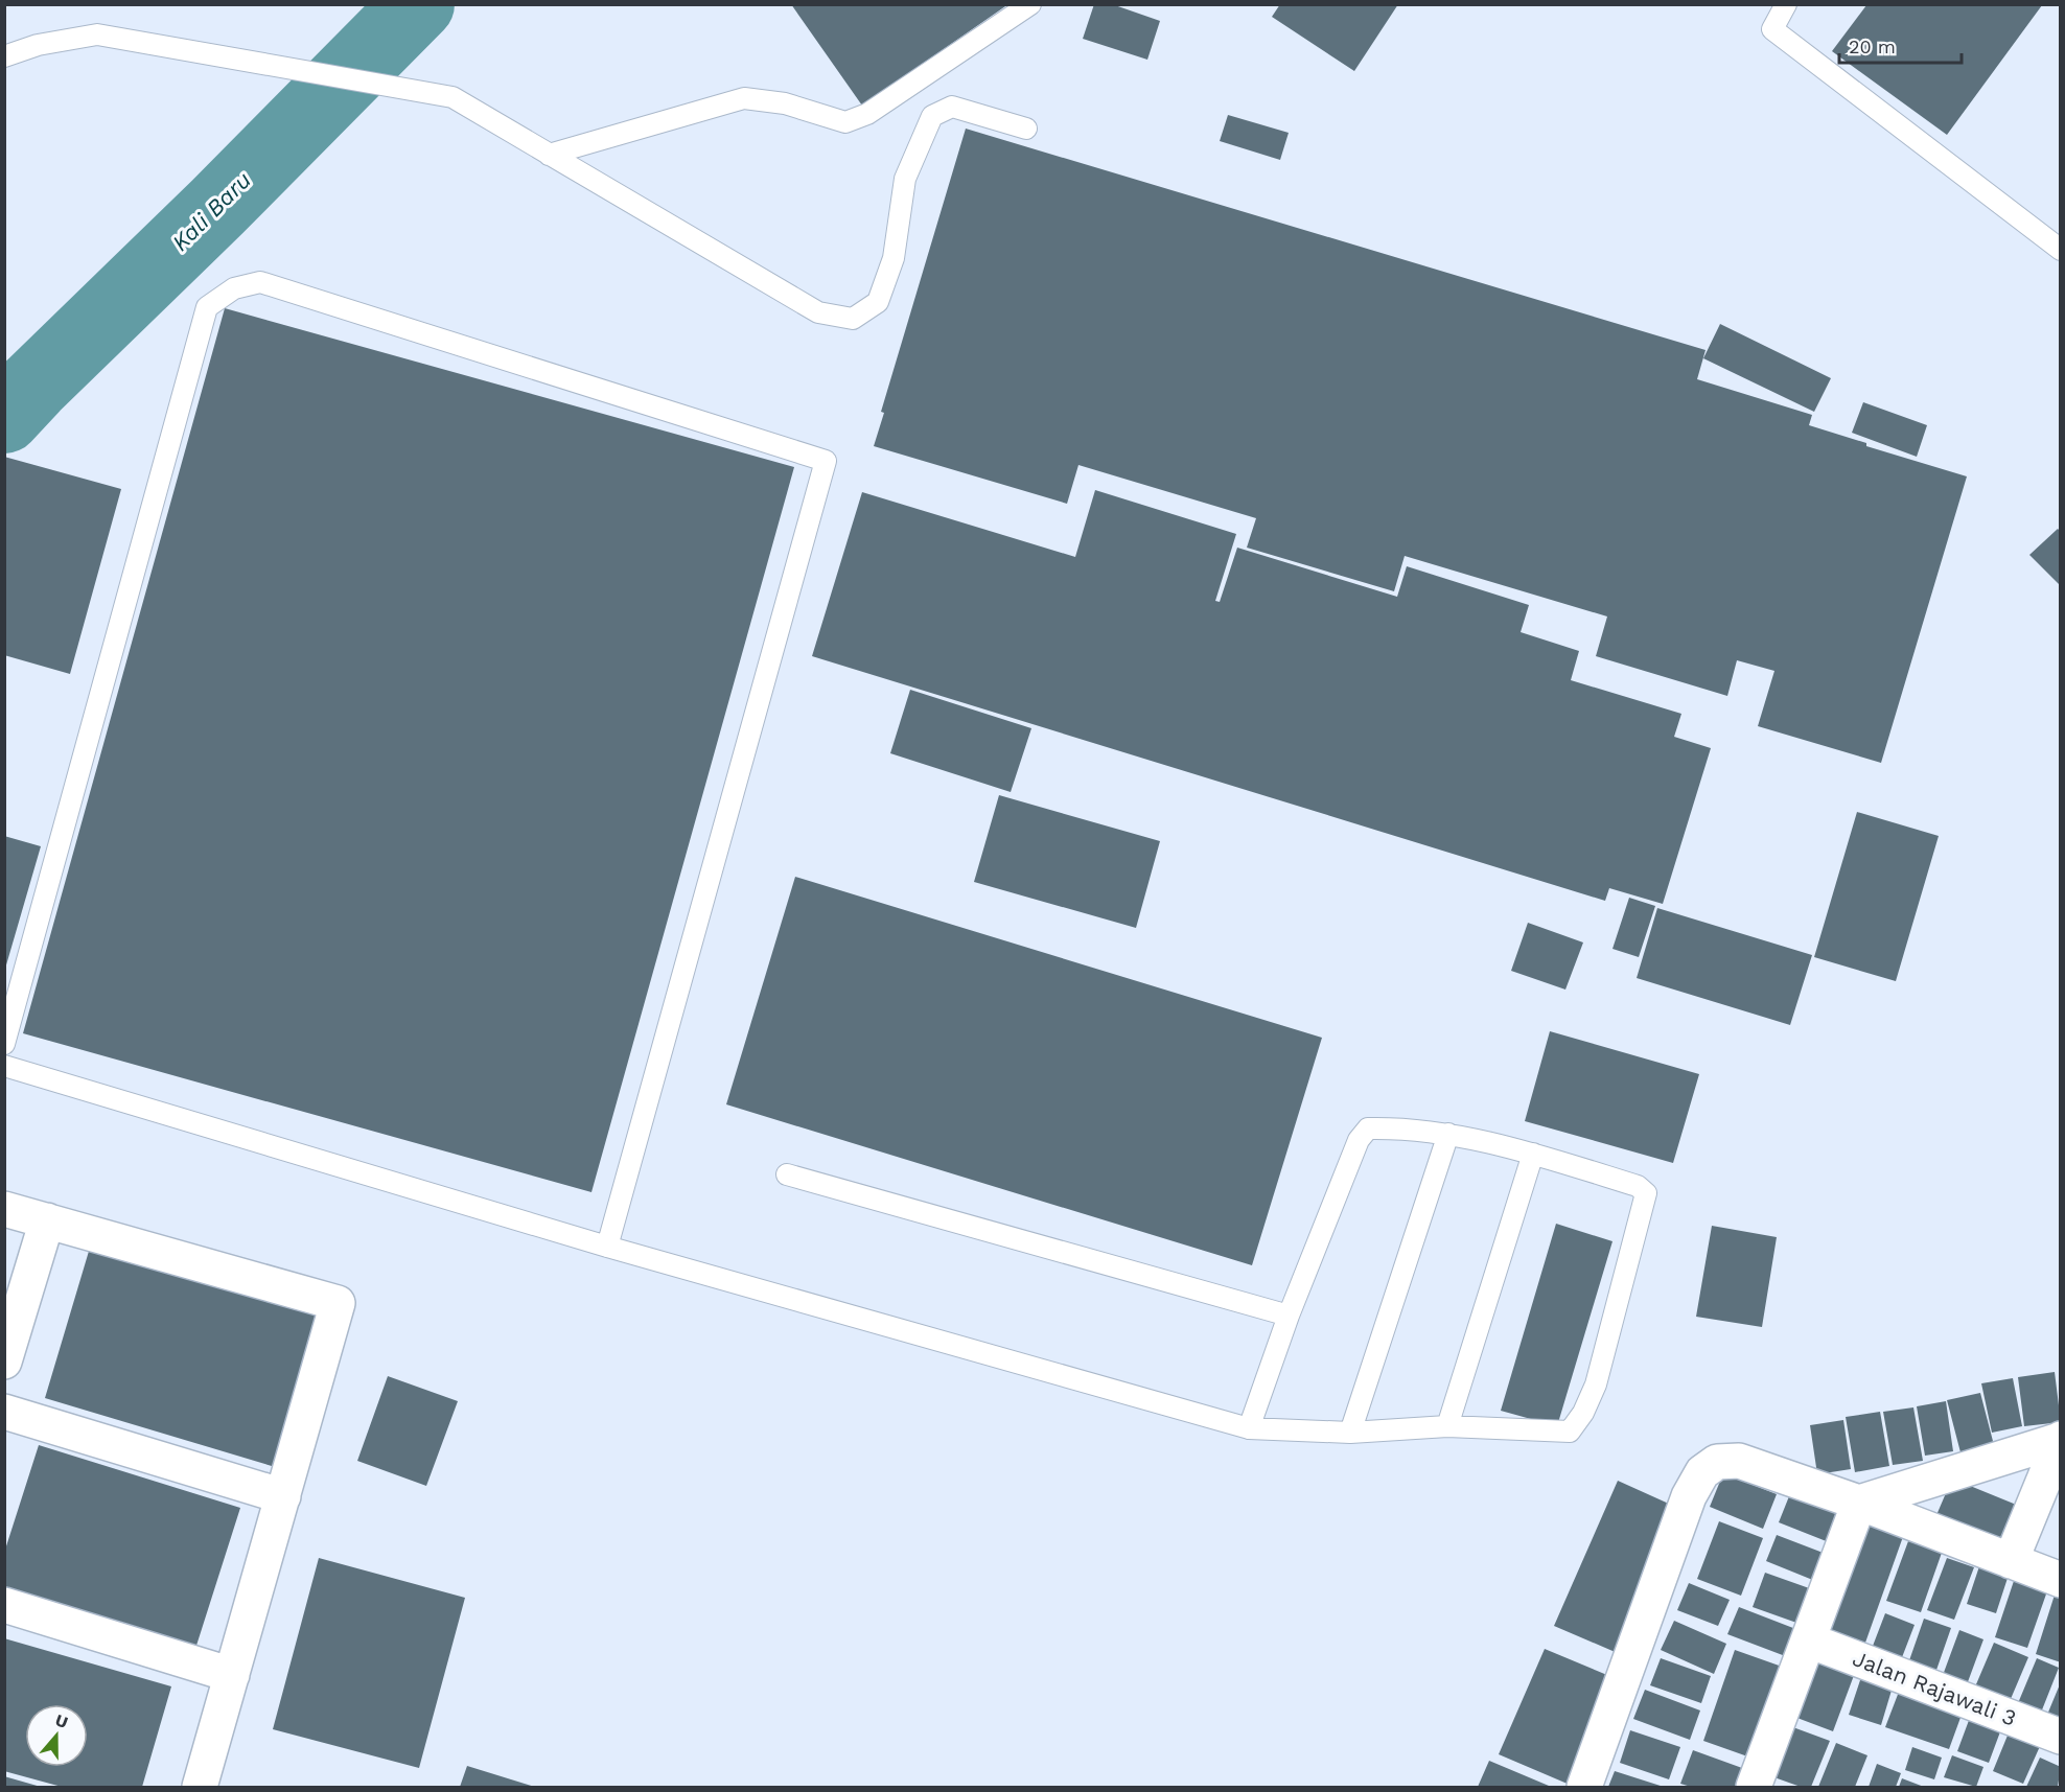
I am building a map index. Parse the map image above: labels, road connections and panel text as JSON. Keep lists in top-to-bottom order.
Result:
{
  "streets": {
    "street": ["Jalan Rajawali 3"]
  },
  "water": ["Kali Baru"],
  "scale_bar": "20 m",
  "north": "top"
}
